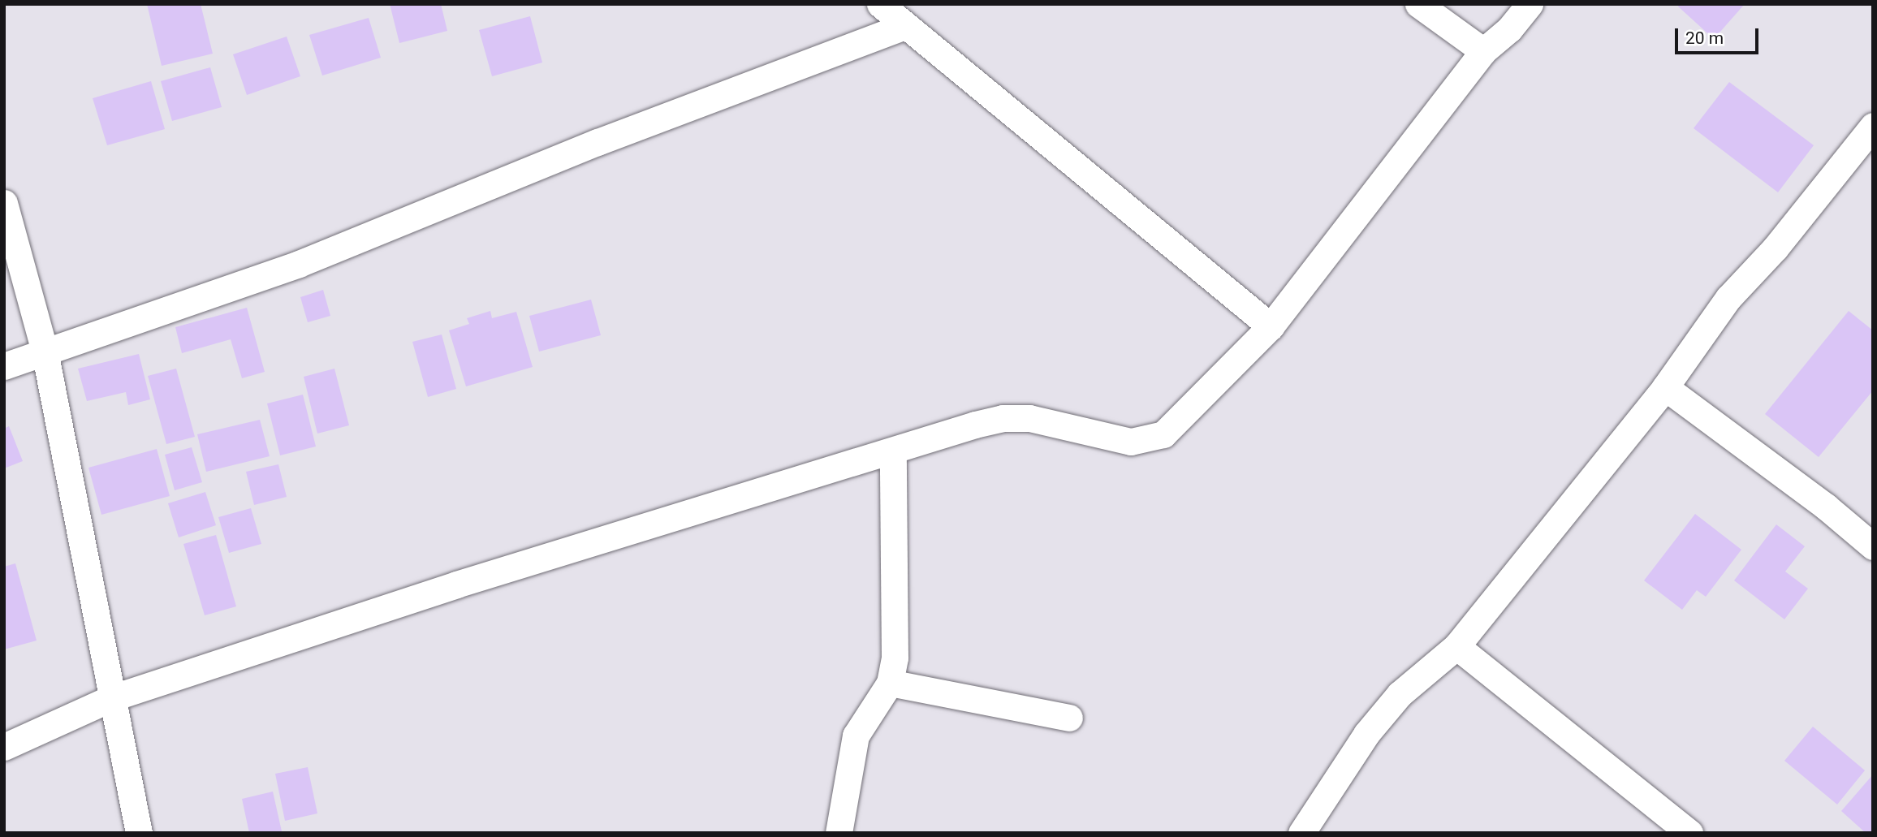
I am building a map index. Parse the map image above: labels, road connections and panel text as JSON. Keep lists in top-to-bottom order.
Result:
{
  "scale_bar": "20 m"
}
